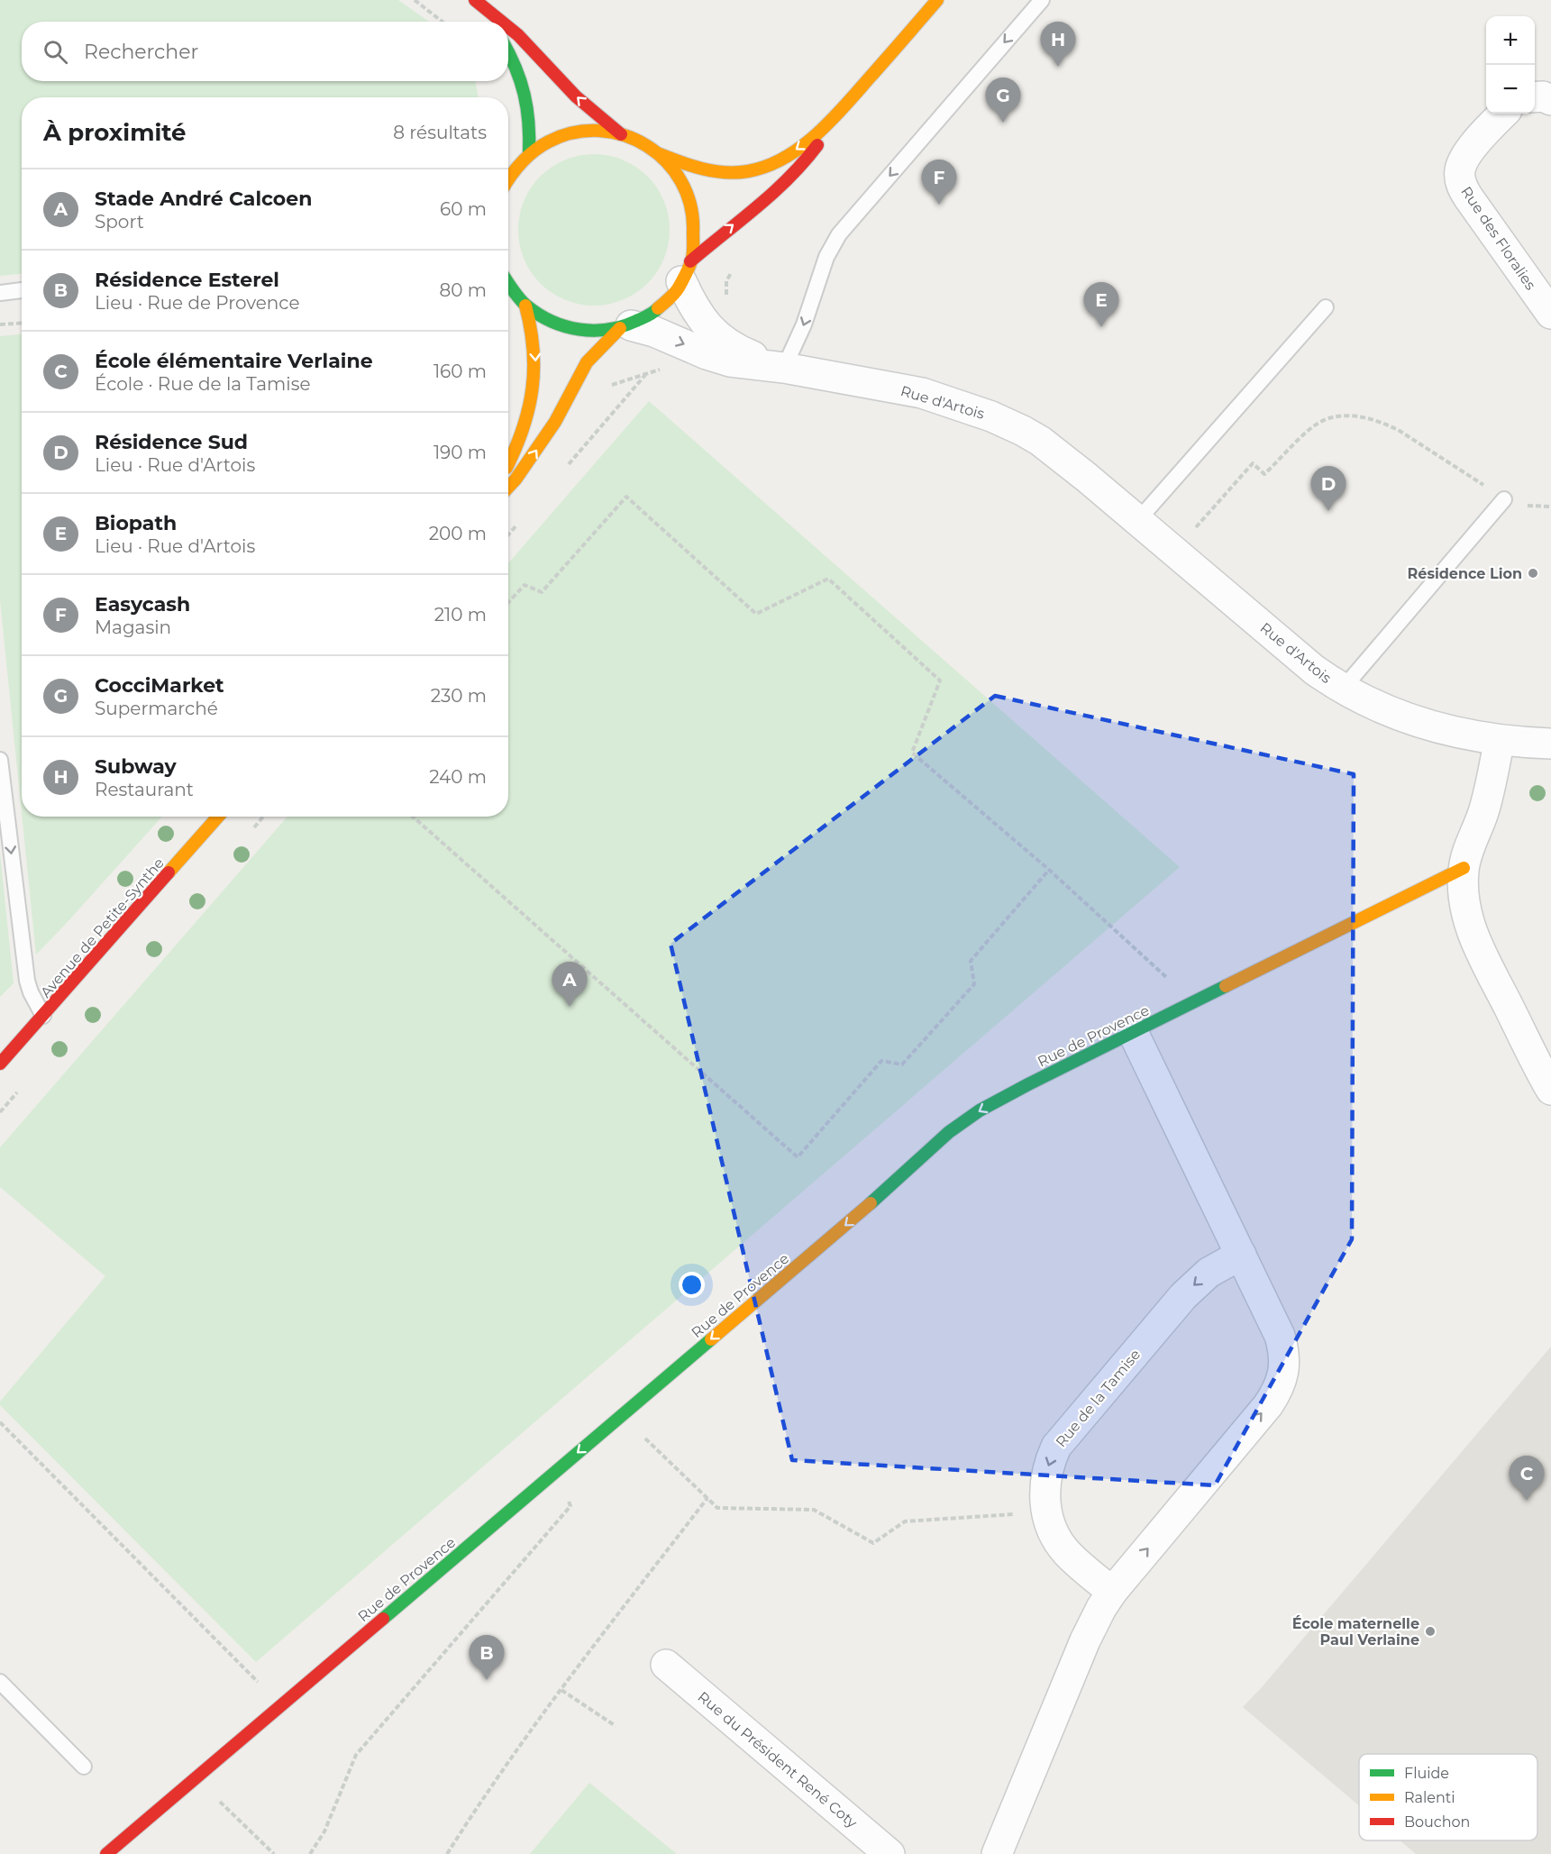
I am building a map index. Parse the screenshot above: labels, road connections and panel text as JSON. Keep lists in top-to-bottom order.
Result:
{
  "streets": {
    "street": [
      "Rue des Floralies",
      "Rue d'Artois",
      "Avenue de Petite-Synthe",
      "Rue de Provence",
      "Rue de la Tamise",
      "Rue du Président René Coty"
    ]
  },
  "one_way": ["Rue de Provence", "Rue de la Tamise"],
  "places": ["Résidence Lion", "École maternelle Paul Verlaine"],
  "legend": ["Fluide", "Ralenti", "Bouchon"],
  "page": {
    "map_buttons": ["+", "−"],
    "pins": [
      "H",
      "G",
      "F",
      "E",
      "D",
      "A",
      "C",
      "B"
    ],
    "search": "Rechercher",
    "heading": ["À proximité", "8 résultats"],
    "list": [
      {
        "mark": "A",
        "name": "Stade André Calcoen",
        "note": "Sport",
        "value": "60 m"
      },
      {
        "mark": "B",
        "name": "Résidence Esterel",
        "note": "Lieu · Rue de Provence",
        "value": "80 m"
      },
      {
        "mark": "C",
        "name": "École élémentaire Verlaine",
        "note": "École · Rue de la Tamise",
        "value": "160 m"
      },
      {
        "mark": "D",
        "name": "Résidence Sud",
        "note": "Lieu · Rue d'Artois",
        "value": "190 m"
      },
      {
        "mark": "E",
        "name": "Biopath",
        "note": "Lieu · Rue d'Artois",
        "value": "200 m"
      },
      {
        "mark": "F",
        "name": "Easycash",
        "note": "Magasin",
        "value": "210 m"
      },
      {
        "mark": "G",
        "name": "CocciMarket",
        "note": "Supermarché",
        "value": "230 m"
      },
      {
        "mark": "H",
        "name": "Subway",
        "note": "Restaurant",
        "value": "240 m"
      }
    ]
  }
}
